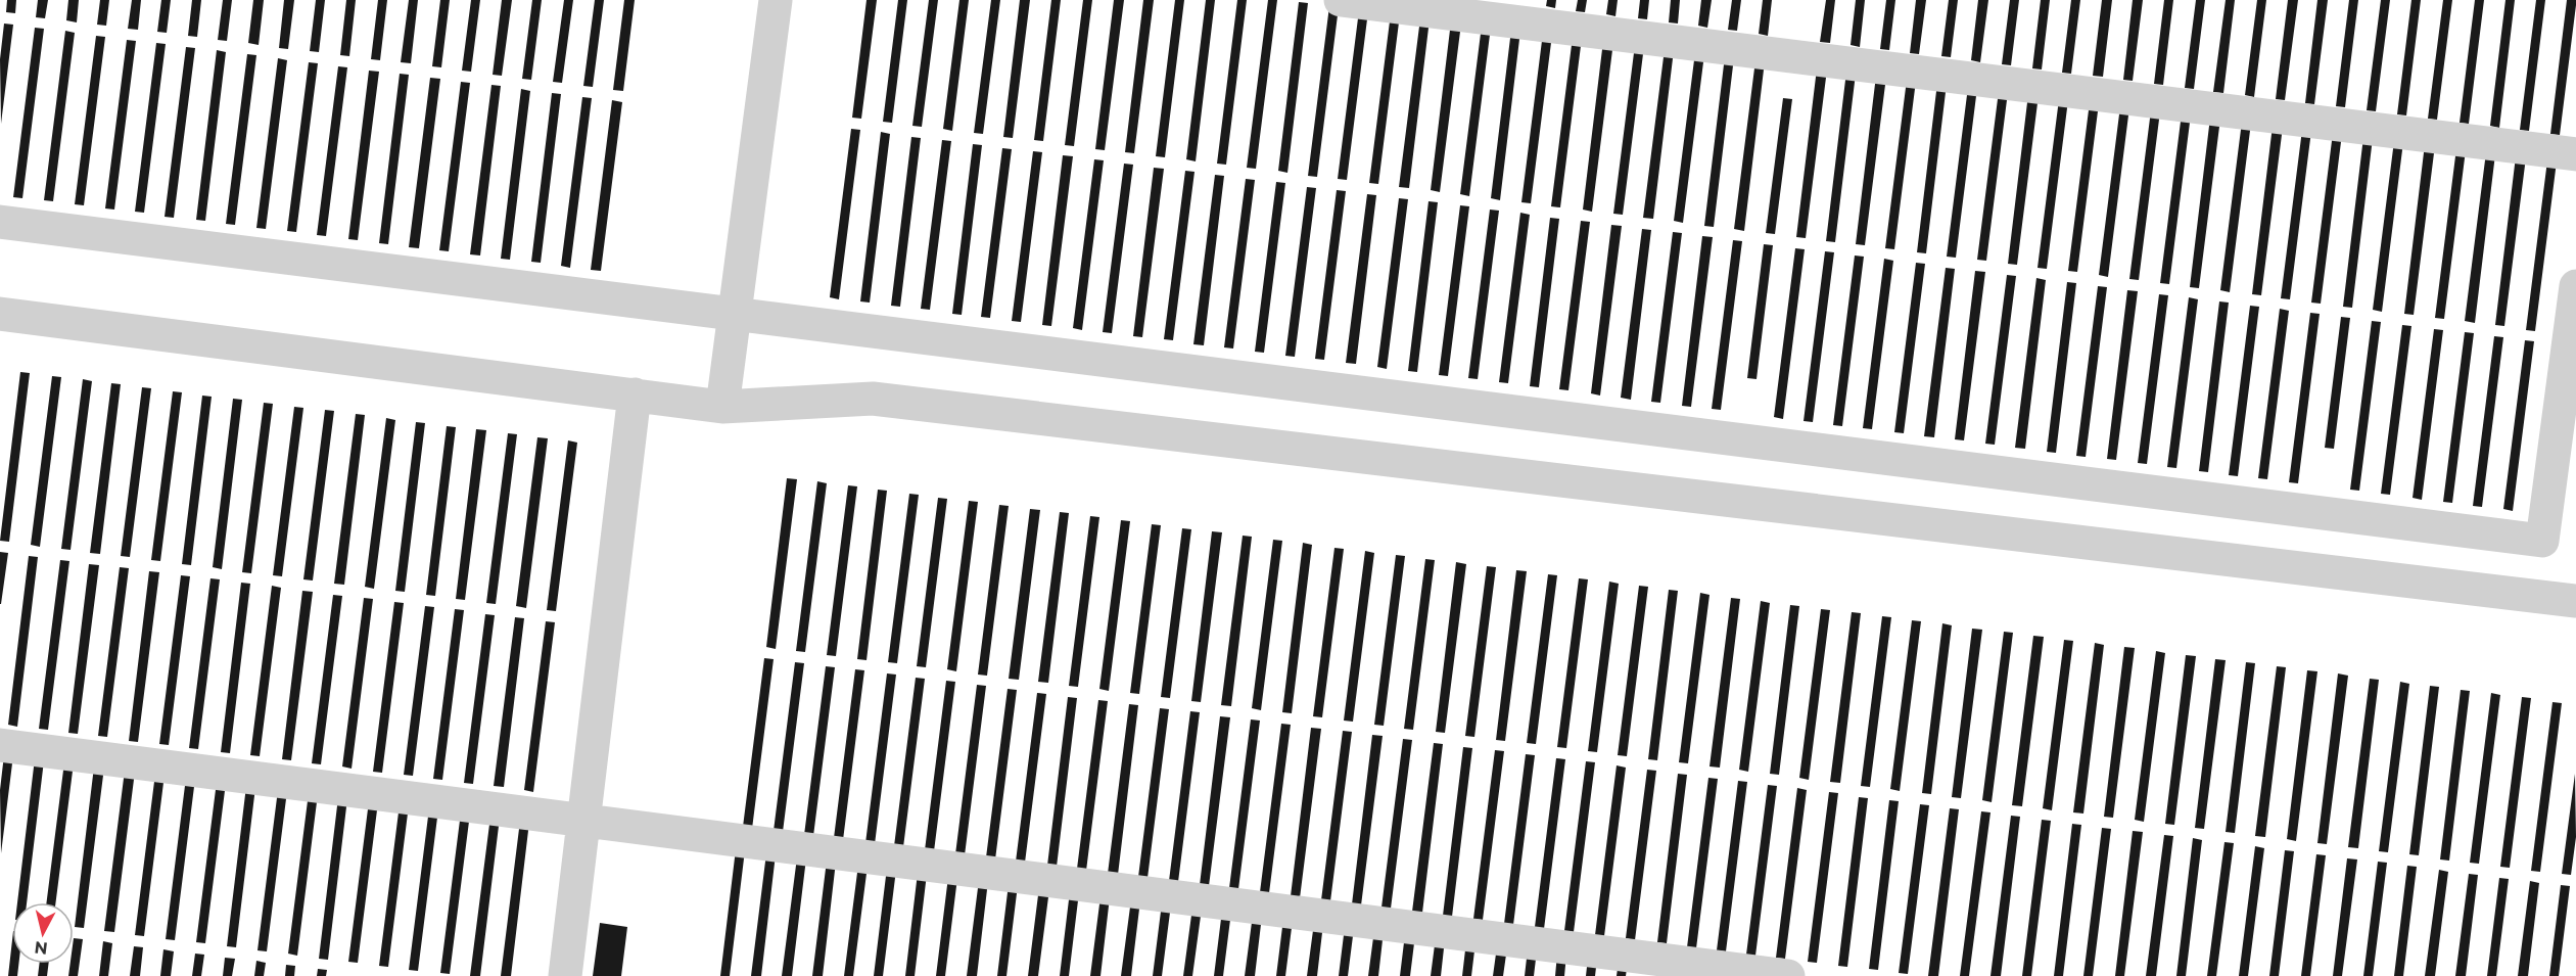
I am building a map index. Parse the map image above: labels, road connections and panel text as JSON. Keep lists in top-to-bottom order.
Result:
{
  "north": "bottom"
}
